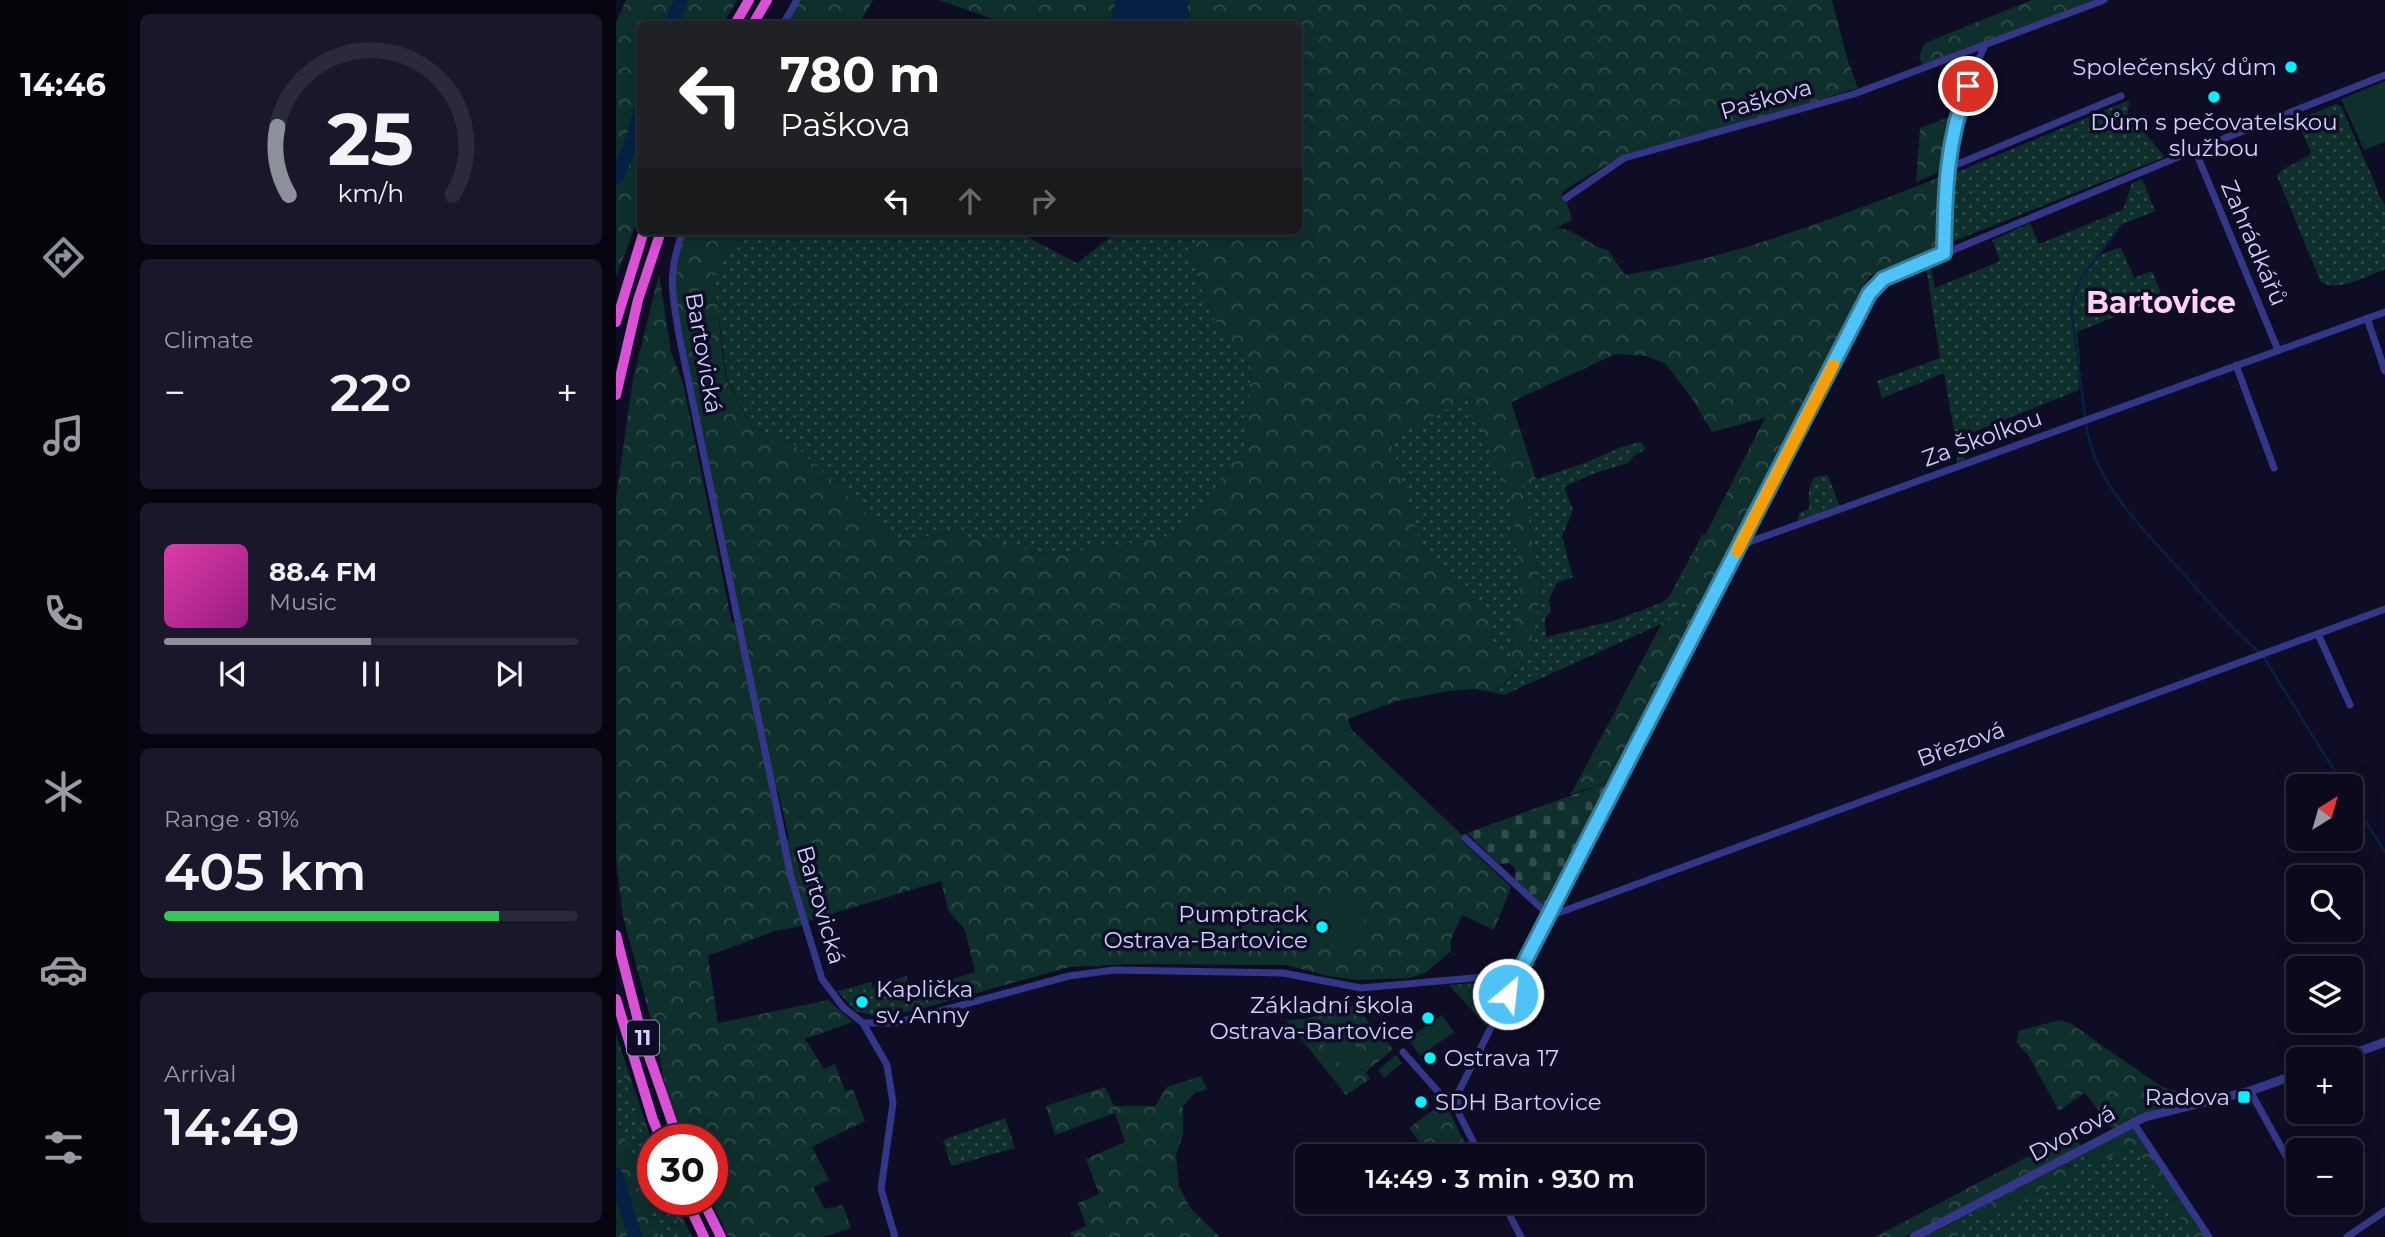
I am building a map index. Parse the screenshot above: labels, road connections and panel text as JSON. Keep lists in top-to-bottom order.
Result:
{
  "streets": {
    "highway": ["11"],
    "street": [
      "Paškova",
      "Zahrádkářů",
      "Bartovická",
      "Za Školkou",
      "Březová",
      "Dvorová"
    ]
  },
  "crossings": [
    ["Zahrádkářů", "Za Školkou"]
  ],
  "districts": ["Bartovice"],
  "places": {
    "other": [
      "Společenský dům",
      "Dům s pečovatelskou službou",
      "Pumptrack Ostrava-Bartovice",
      "Kaplička sv. Anny",
      "Základní škola Ostrava-Bartovice",
      "Ostrava 17",
      "SDH Bartovice"
    ],
    "transit": ["Radova"]
  },
  "north": "top right",
  "page": {
    "tabs": "14:46",
    "turn": ["780 m", "Paškova"],
    "tile": [
      "Climate",
      ["Range · 81%", "405 km"],
      ["Arrival", "14:49"]
    ],
    "heat": ["−", "22°", "+"],
    "song": ["88.4 FM", "Music"],
    "map_buttons": ["+", "−"],
    "limit": "30",
    "trip": "14:49 · 3 min · 930 m",
    "gauge": ["25", "km/h"]
  }
}
